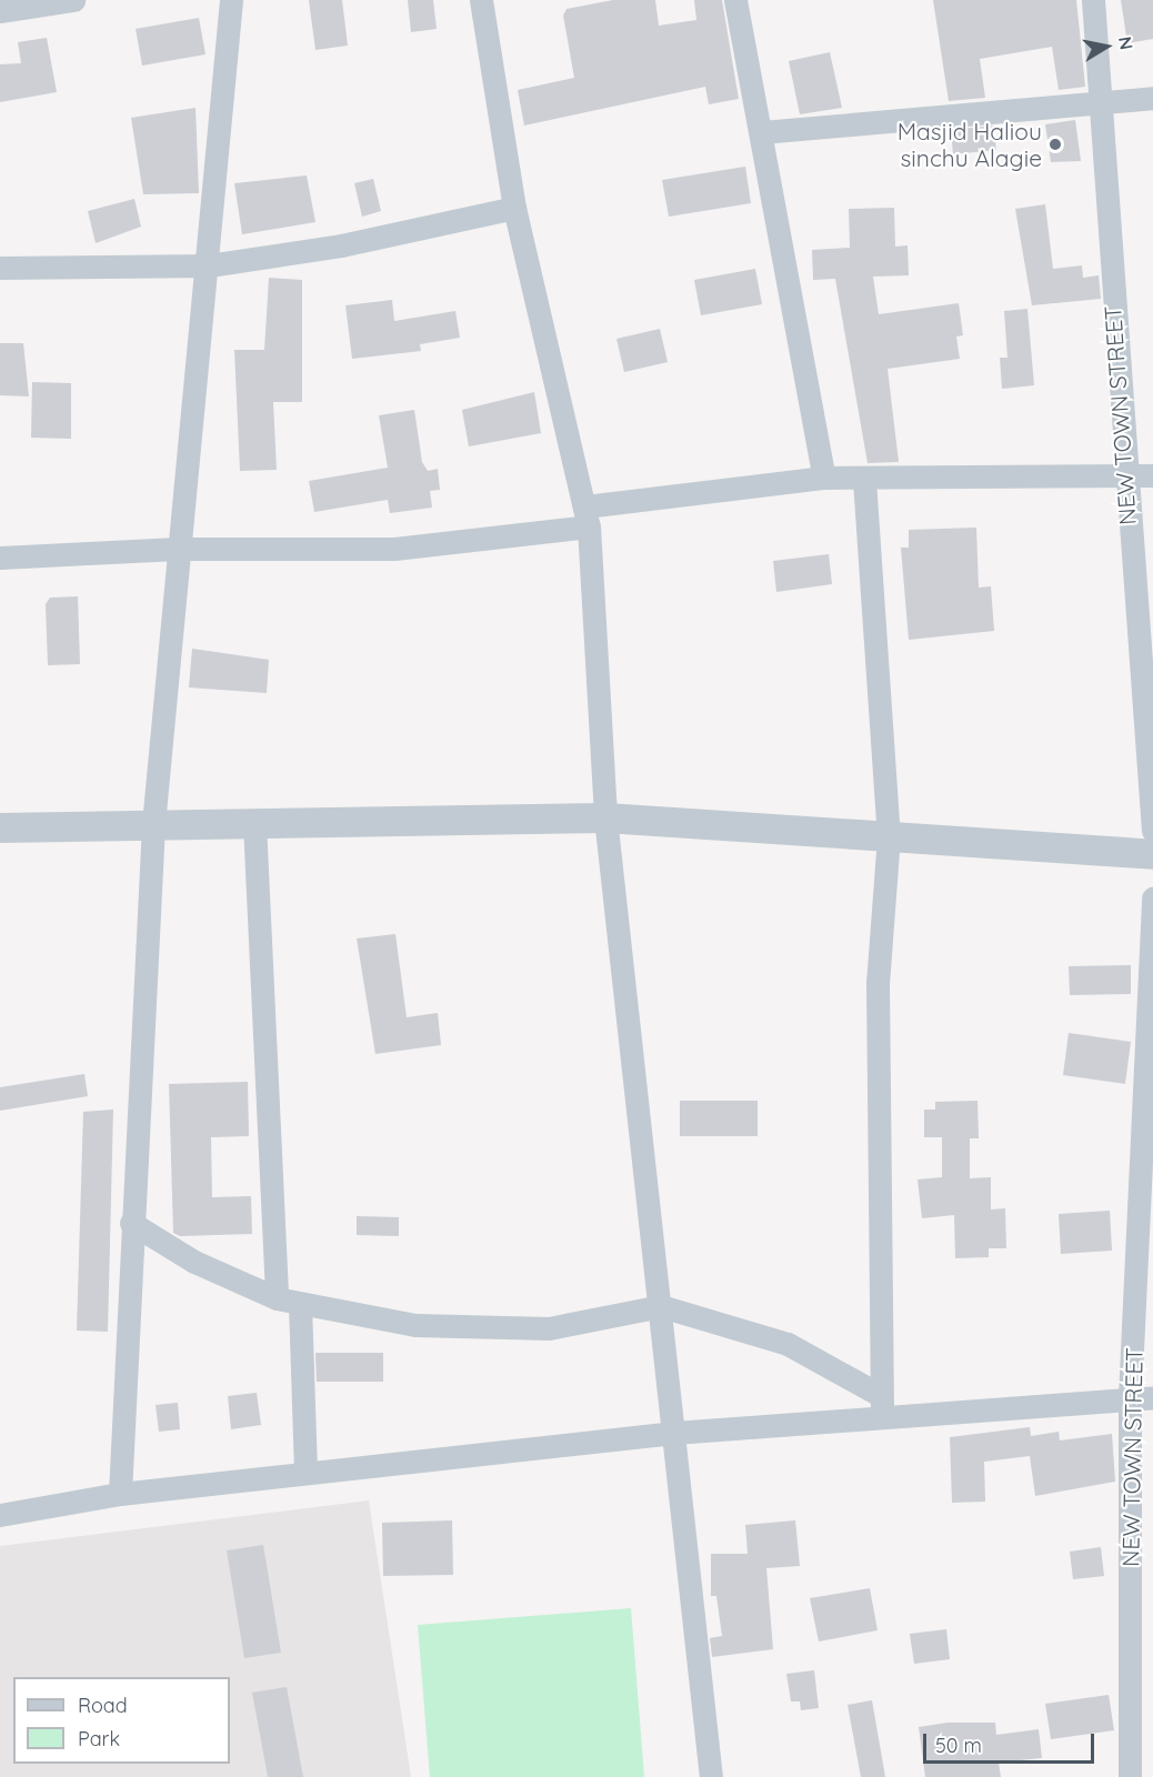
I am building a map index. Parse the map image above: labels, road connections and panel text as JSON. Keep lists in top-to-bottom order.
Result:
{
  "streets": {
    "street": ["NEW TOWN STREET"]
  },
  "places": ["Masjid Haliou sinchu Alagie"],
  "legend": ["Road", "Park"],
  "scale_bar": "50 m",
  "north": "right"
}
